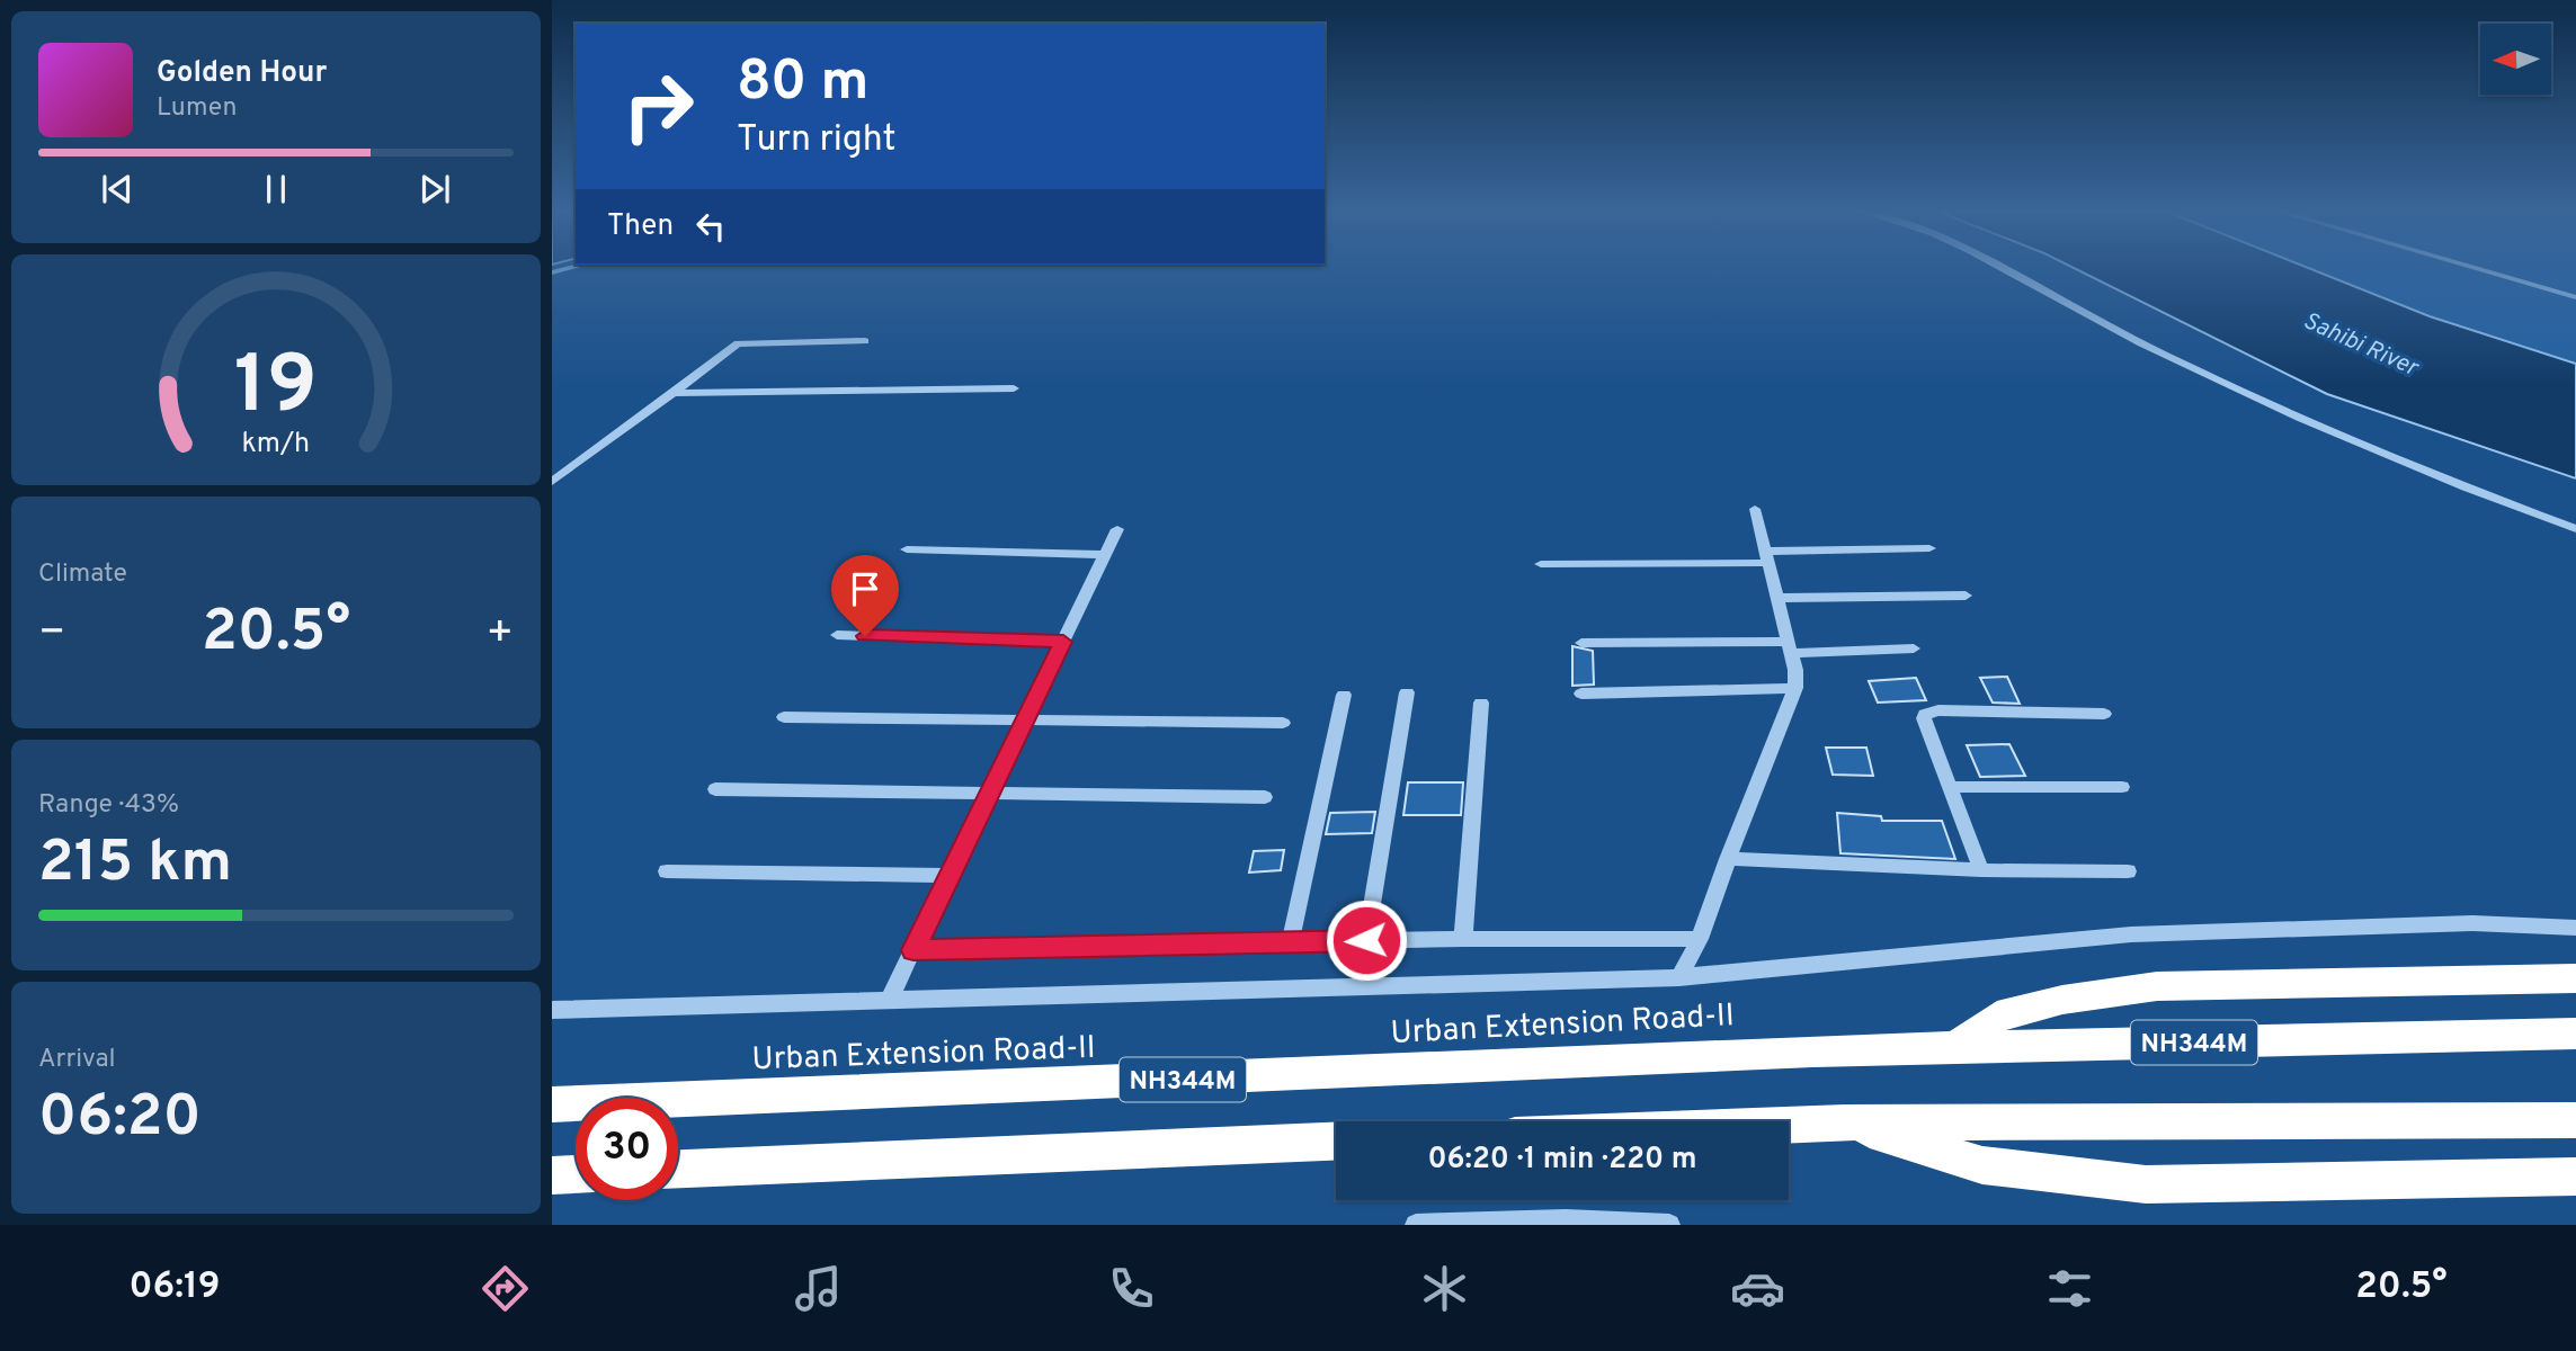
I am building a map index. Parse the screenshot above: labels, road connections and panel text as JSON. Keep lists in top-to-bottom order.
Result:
{
  "streets": {
    "highway": ["Urban Extension Road-II", "NH344M"]
  },
  "water": ["Sahibi River"],
  "north": "left",
  "page": {
    "turn": ["80 m", "Turn right"],
    "song": ["Golden Hour", "Lumen"],
    "then": "Then",
    "tile": [
      "Climate",
      ["Range · 43%", "215 km"],
      ["Arrival", "06:20"]
    ],
    "heat": ["−", "20.5°", "+"],
    "limit": "30",
    "trip": "06:20 · 1 min · 220 m",
    "tabs": ["06:19", "20.5°"],
    "gauge": ["19", "km/h"]
  }
}
